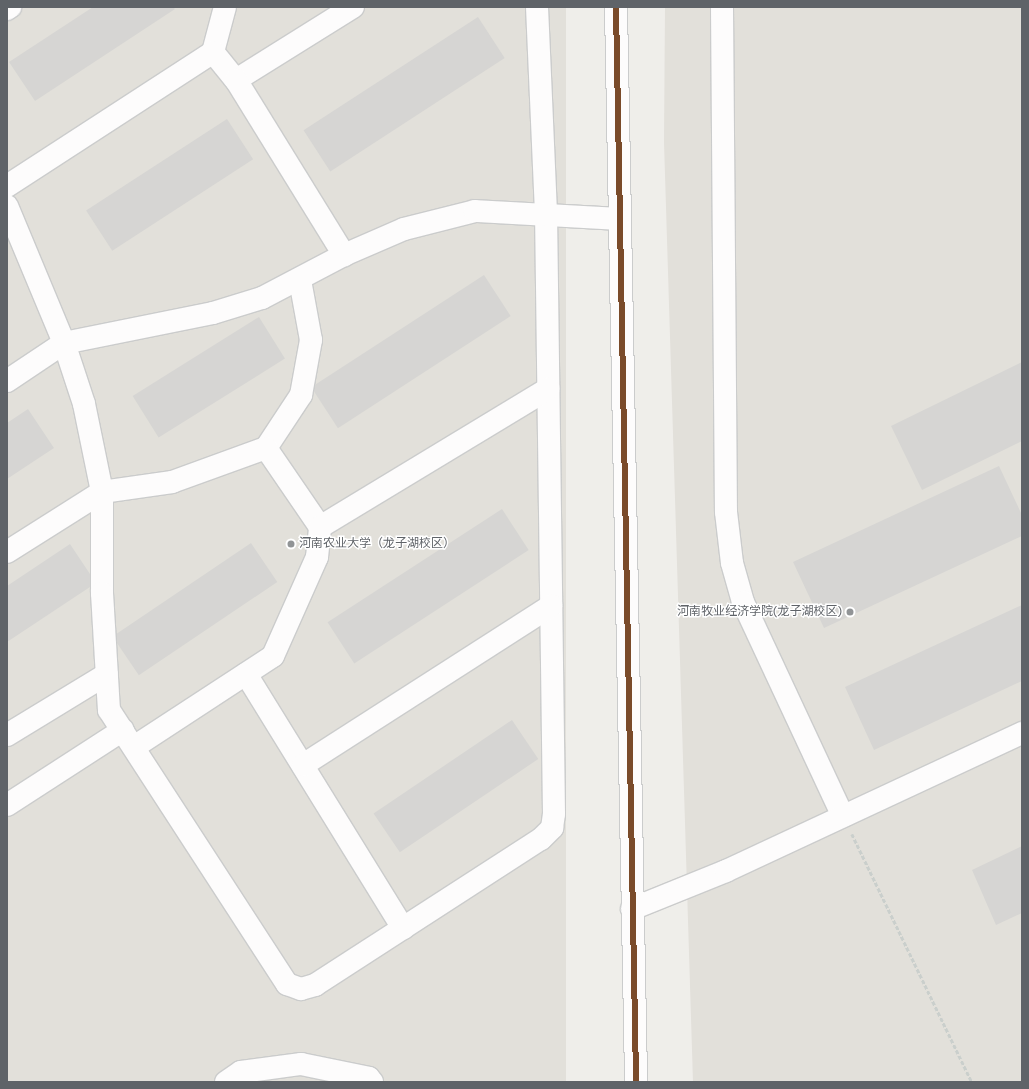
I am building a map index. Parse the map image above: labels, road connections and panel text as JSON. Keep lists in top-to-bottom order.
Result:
{
  "places": ["河南农业大学（龙子湖校区）", "河南牧业经济学院(龙子湖校区)"]
}
